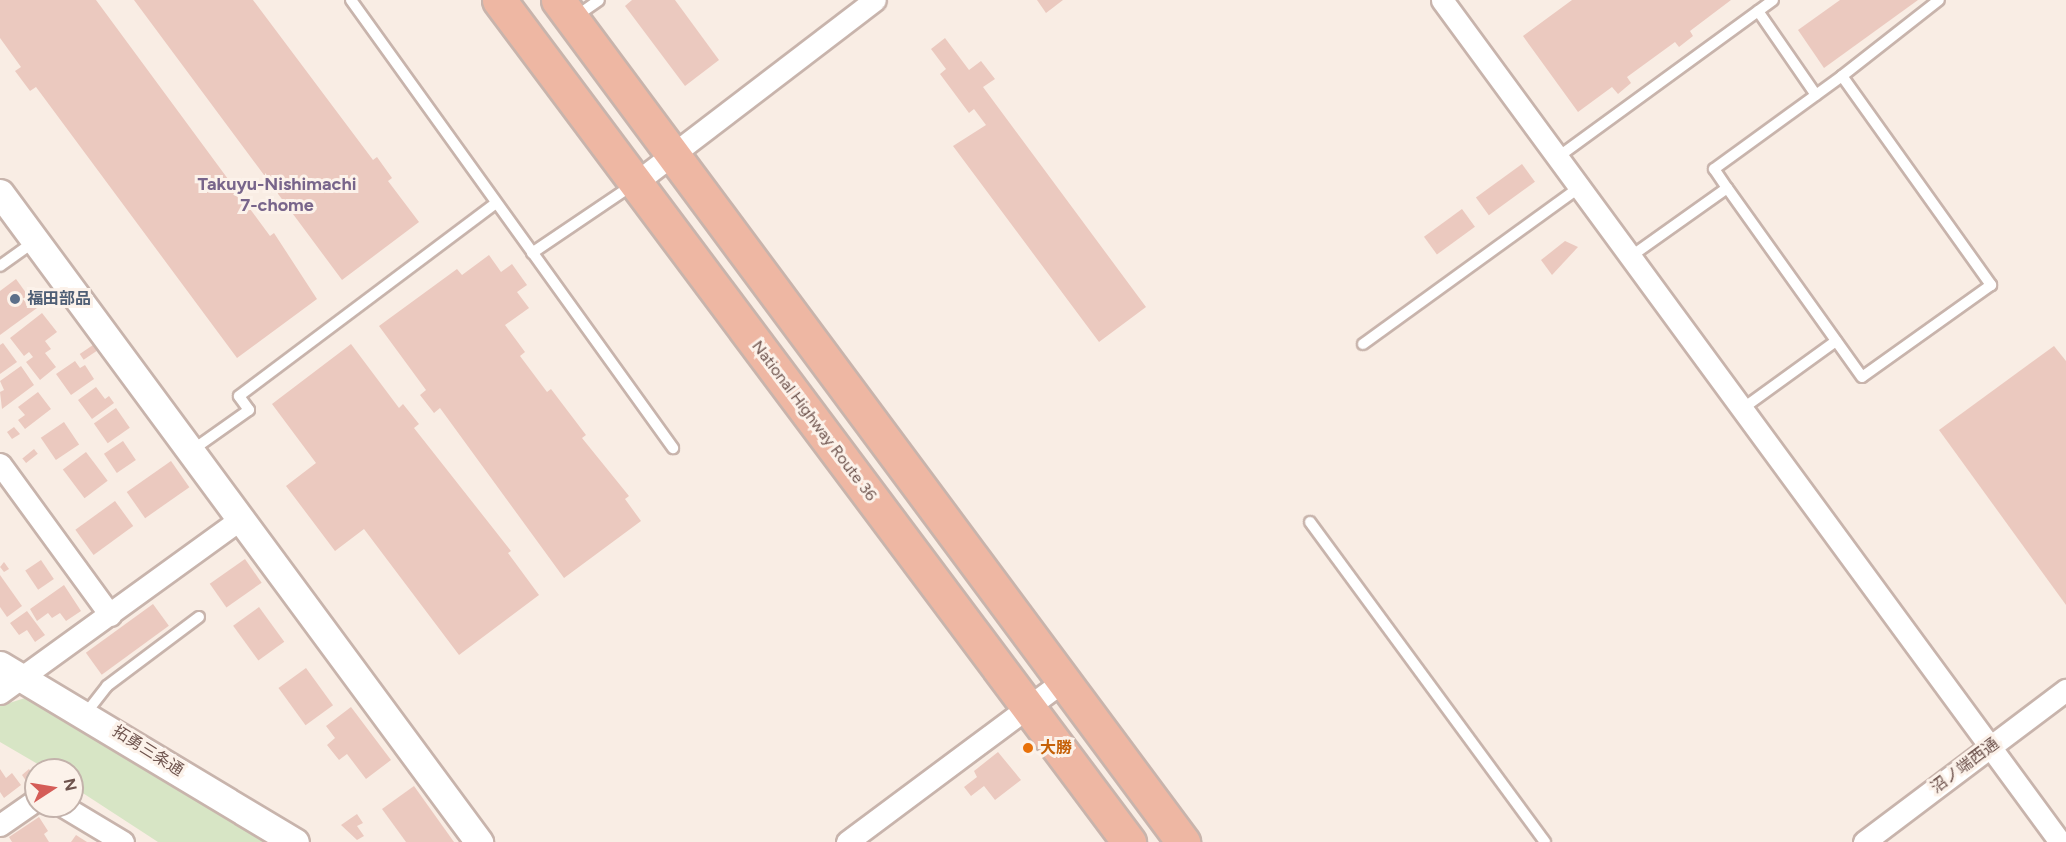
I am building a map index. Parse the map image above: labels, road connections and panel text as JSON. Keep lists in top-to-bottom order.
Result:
{
  "streets": {
    "highway": ["National Highway Route 36"],
    "street": ["拓勇三条通", "沼ノ端西通"]
  },
  "districts": ["Takuyu-Nishimachi 7-chome"],
  "places": ["福田部品", "大勝"],
  "north": "right"
}
